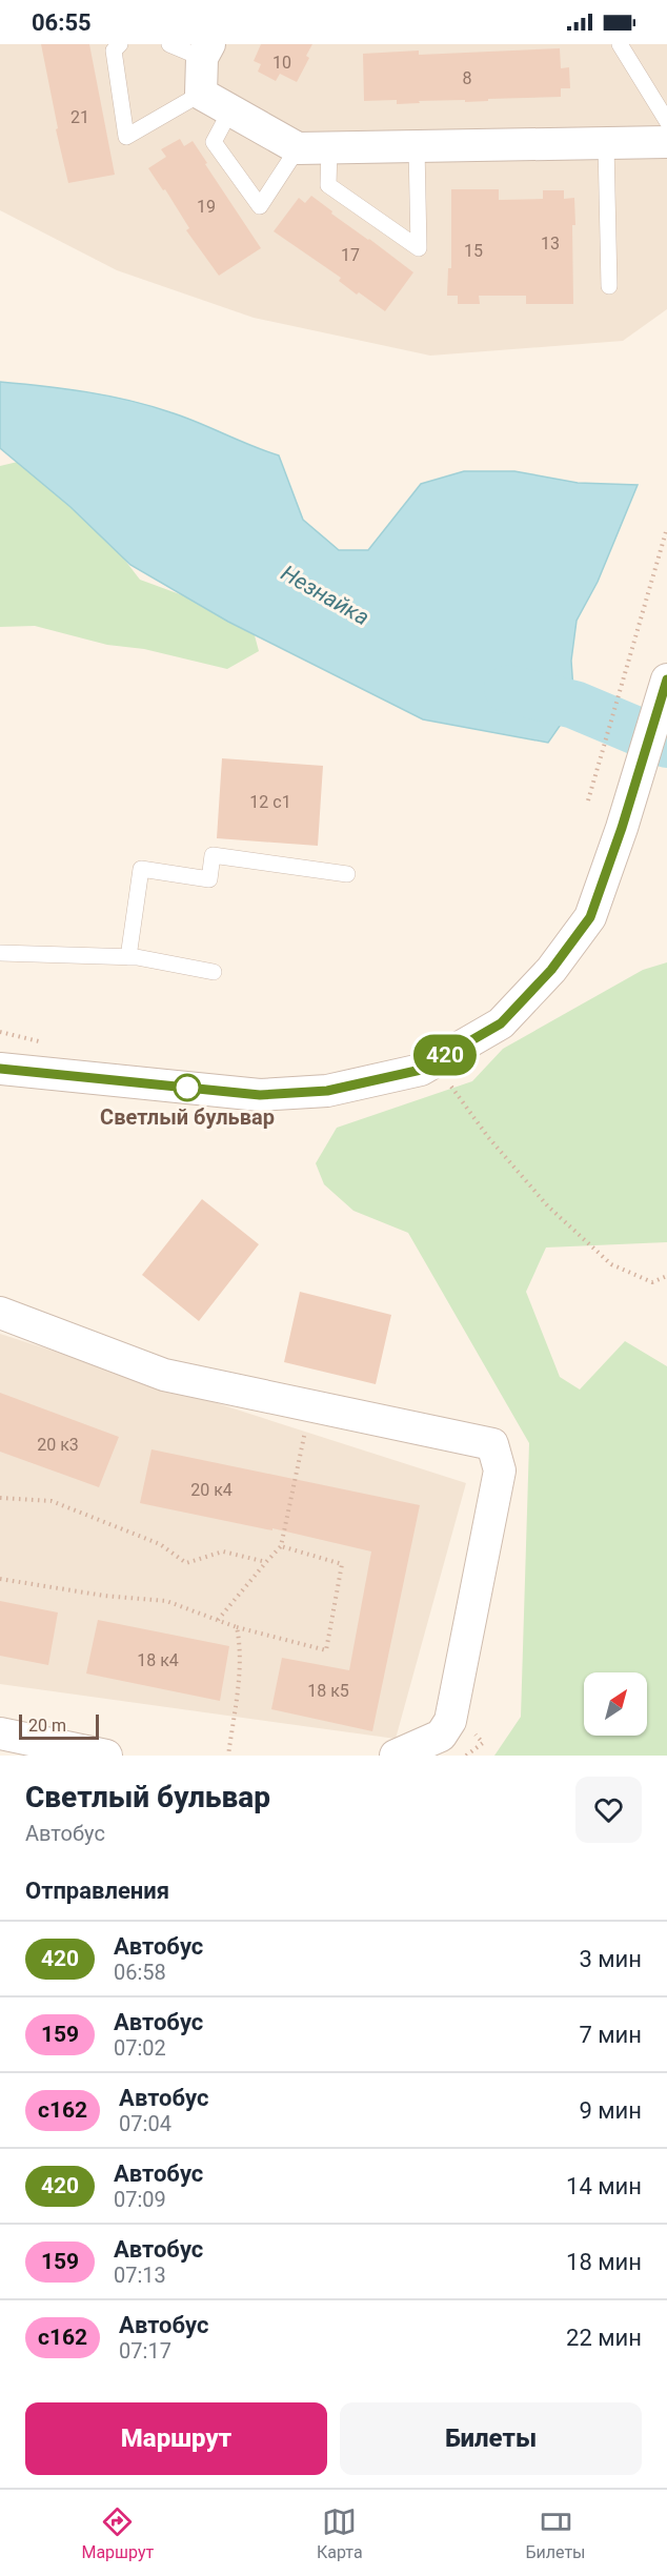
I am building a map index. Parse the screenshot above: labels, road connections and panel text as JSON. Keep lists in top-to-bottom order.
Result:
{
  "water": ["Незнайка"],
  "places": ["Светлый бульвар"],
  "lines": ["bus line 420"],
  "house_numbers": [
    "10",
    "8",
    "21",
    "19",
    "13",
    "15",
    "17",
    "12 с1",
    "20 к3",
    "20 к4",
    "18 к4",
    "18 к5"
  ],
  "scale_bar": "20 m",
  "north": "top right",
  "page": {
    "status": "06:55",
    "on_map": "420",
    "scale": "20 m",
    "heading": [
      ["Светлый бульвар", "Автобус"],
      "Отправления"
    ],
    "list": [
      {
        "mark": "420",
        "name": "Автобус",
        "note": "06:58",
        "value": "3 мин"
      },
      {
        "mark": "159",
        "name": "Автобус",
        "note": "07:02",
        "value": "7 мин"
      },
      {
        "mark": "с162",
        "name": "Автобус",
        "note": "07:04",
        "value": "9 мин"
      },
      {
        "mark": "420",
        "name": "Автобус",
        "note": "07:09",
        "value": "14 мин"
      },
      {
        "mark": "159",
        "name": "Автобус",
        "note": "07:13",
        "value": "18 мин"
      },
      {
        "mark": "с162",
        "name": "Автобус",
        "note": "07:17",
        "value": "22 мин"
      }
    ],
    "buttons": ["Маршрут", "Билеты"],
    "tabs": ["Маршрут", "Карта", "Билеты"]
  }
}
